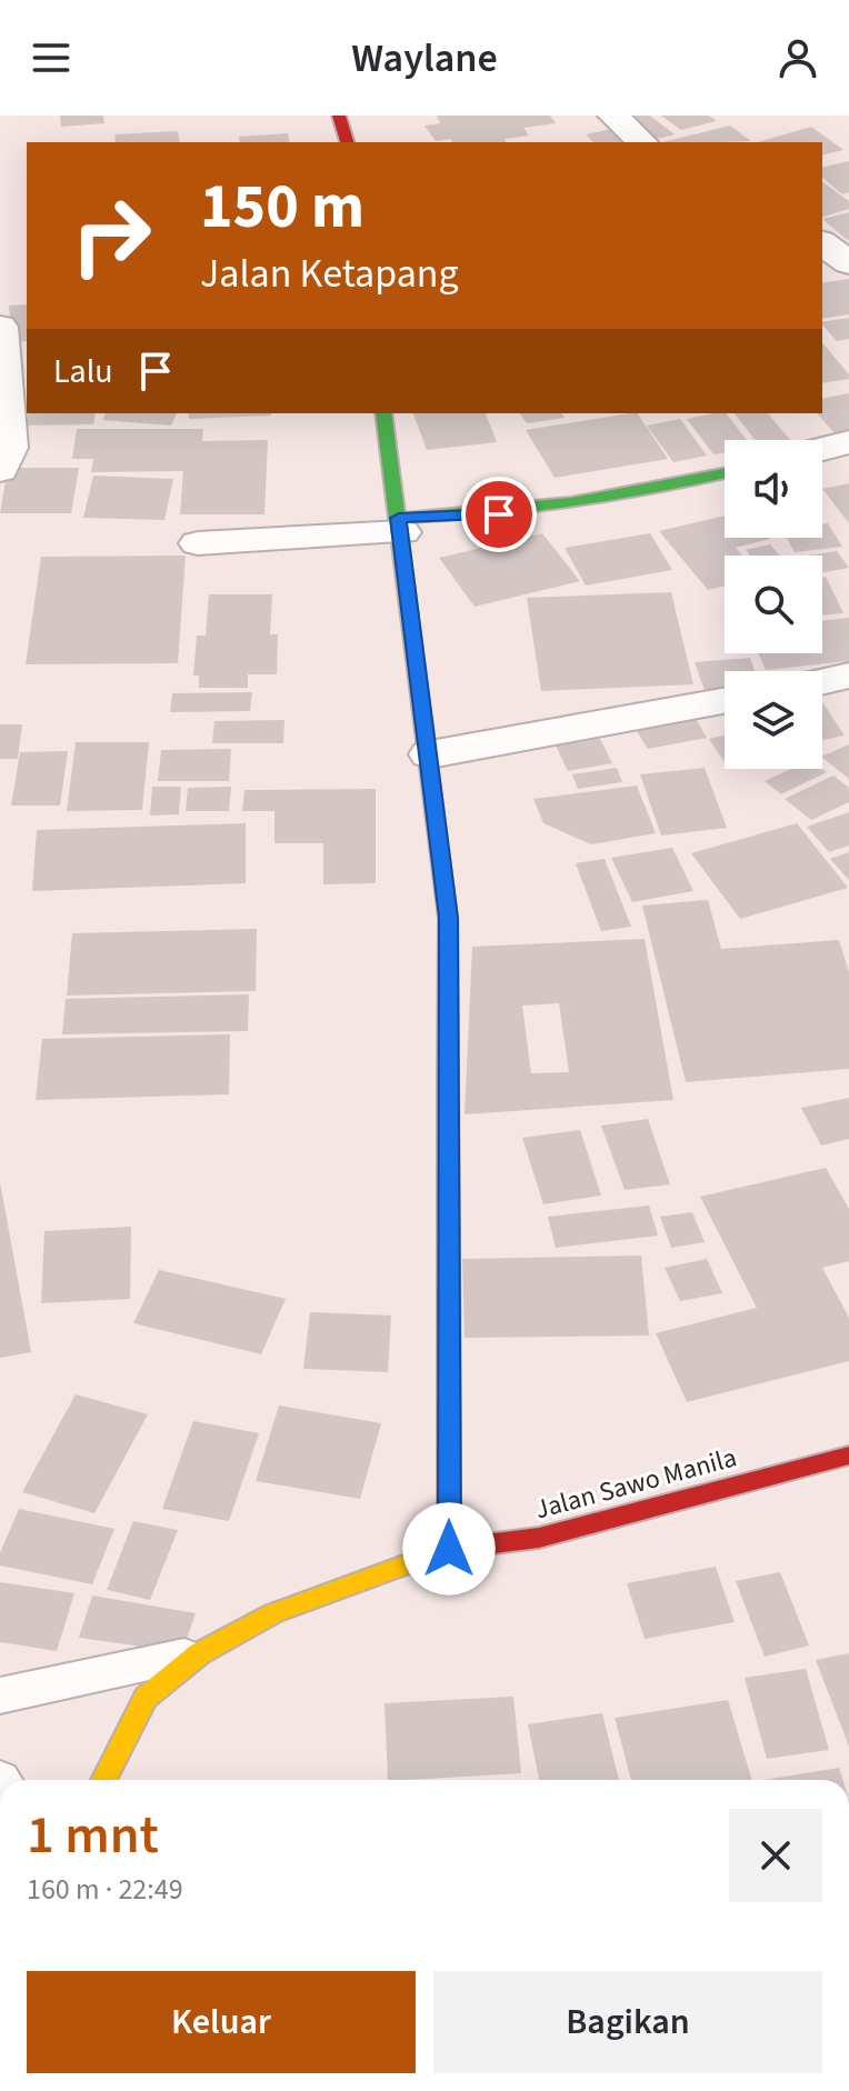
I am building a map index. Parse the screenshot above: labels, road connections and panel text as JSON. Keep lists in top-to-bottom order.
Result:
{
  "streets": {
    "street": ["Jalan Sawo Manila"]
  },
  "page": {
    "header": "Waylane",
    "turn": ["150 m", "Jalan Ketapang"],
    "then": "Lalu",
    "heading": ["1 mnt", "160 m · 22:49"],
    "buttons": ["Keluar", "Bagikan"]
  }
}
